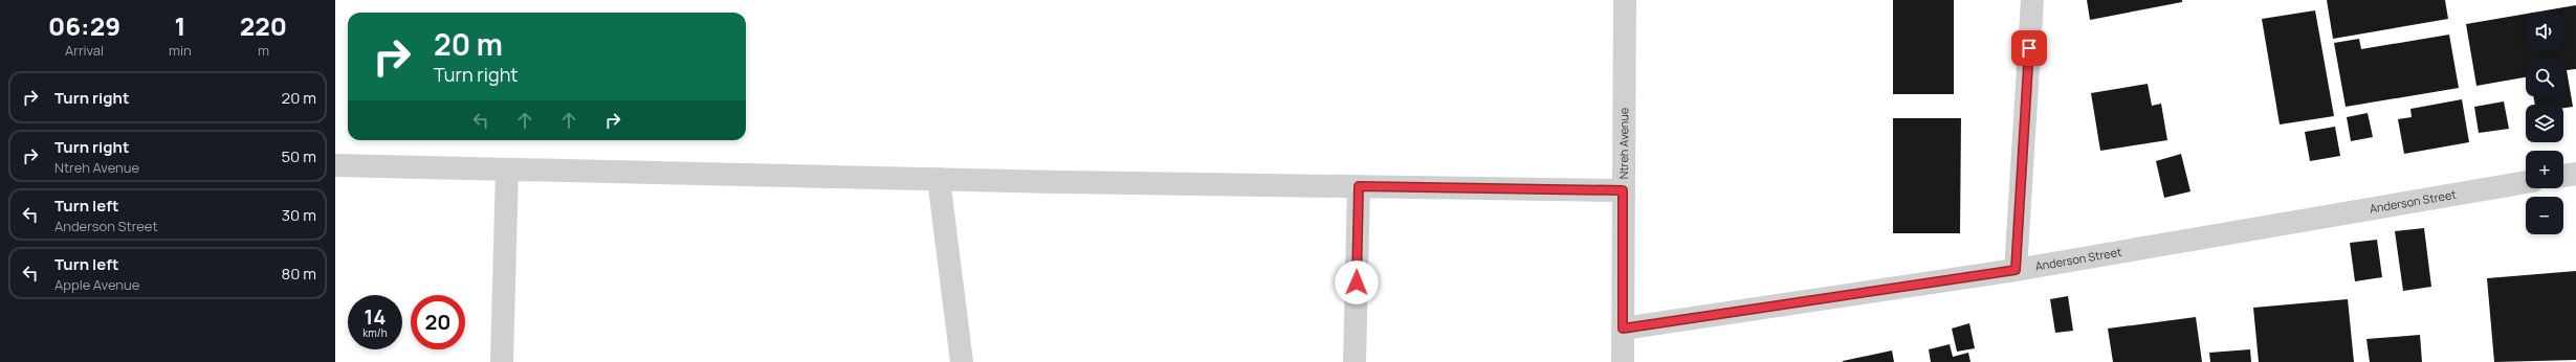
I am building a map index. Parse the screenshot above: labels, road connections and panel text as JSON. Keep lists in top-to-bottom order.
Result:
{
  "streets": {
    "street": ["Ntreh Avenue", "Anderson Street"]
  },
  "crossings": [
    ["Ntreh Avenue", "Anderson Street"]
  ],
  "page": {
    "eta": [
      "06:29",
      "Arrival",
      "1",
      "min",
      "220",
      "m"
    ],
    "map_buttons": ["+", "−"],
    "turn": ["20 m", "Turn right"],
    "list": [
      {
        "name": "Turn right",
        "value": "20 m"
      },
      {
        "name": "Turn right",
        "note": "Ntreh Avenue",
        "value": "50 m"
      },
      {
        "name": "Turn left",
        "note": "Anderson Street",
        "value": "30 m"
      },
      {
        "name": "Turn left",
        "note": "Apple Avenue",
        "value": "80 m"
      }
    ],
    "speed": "14 km/h",
    "limit": "20"
  }
}
